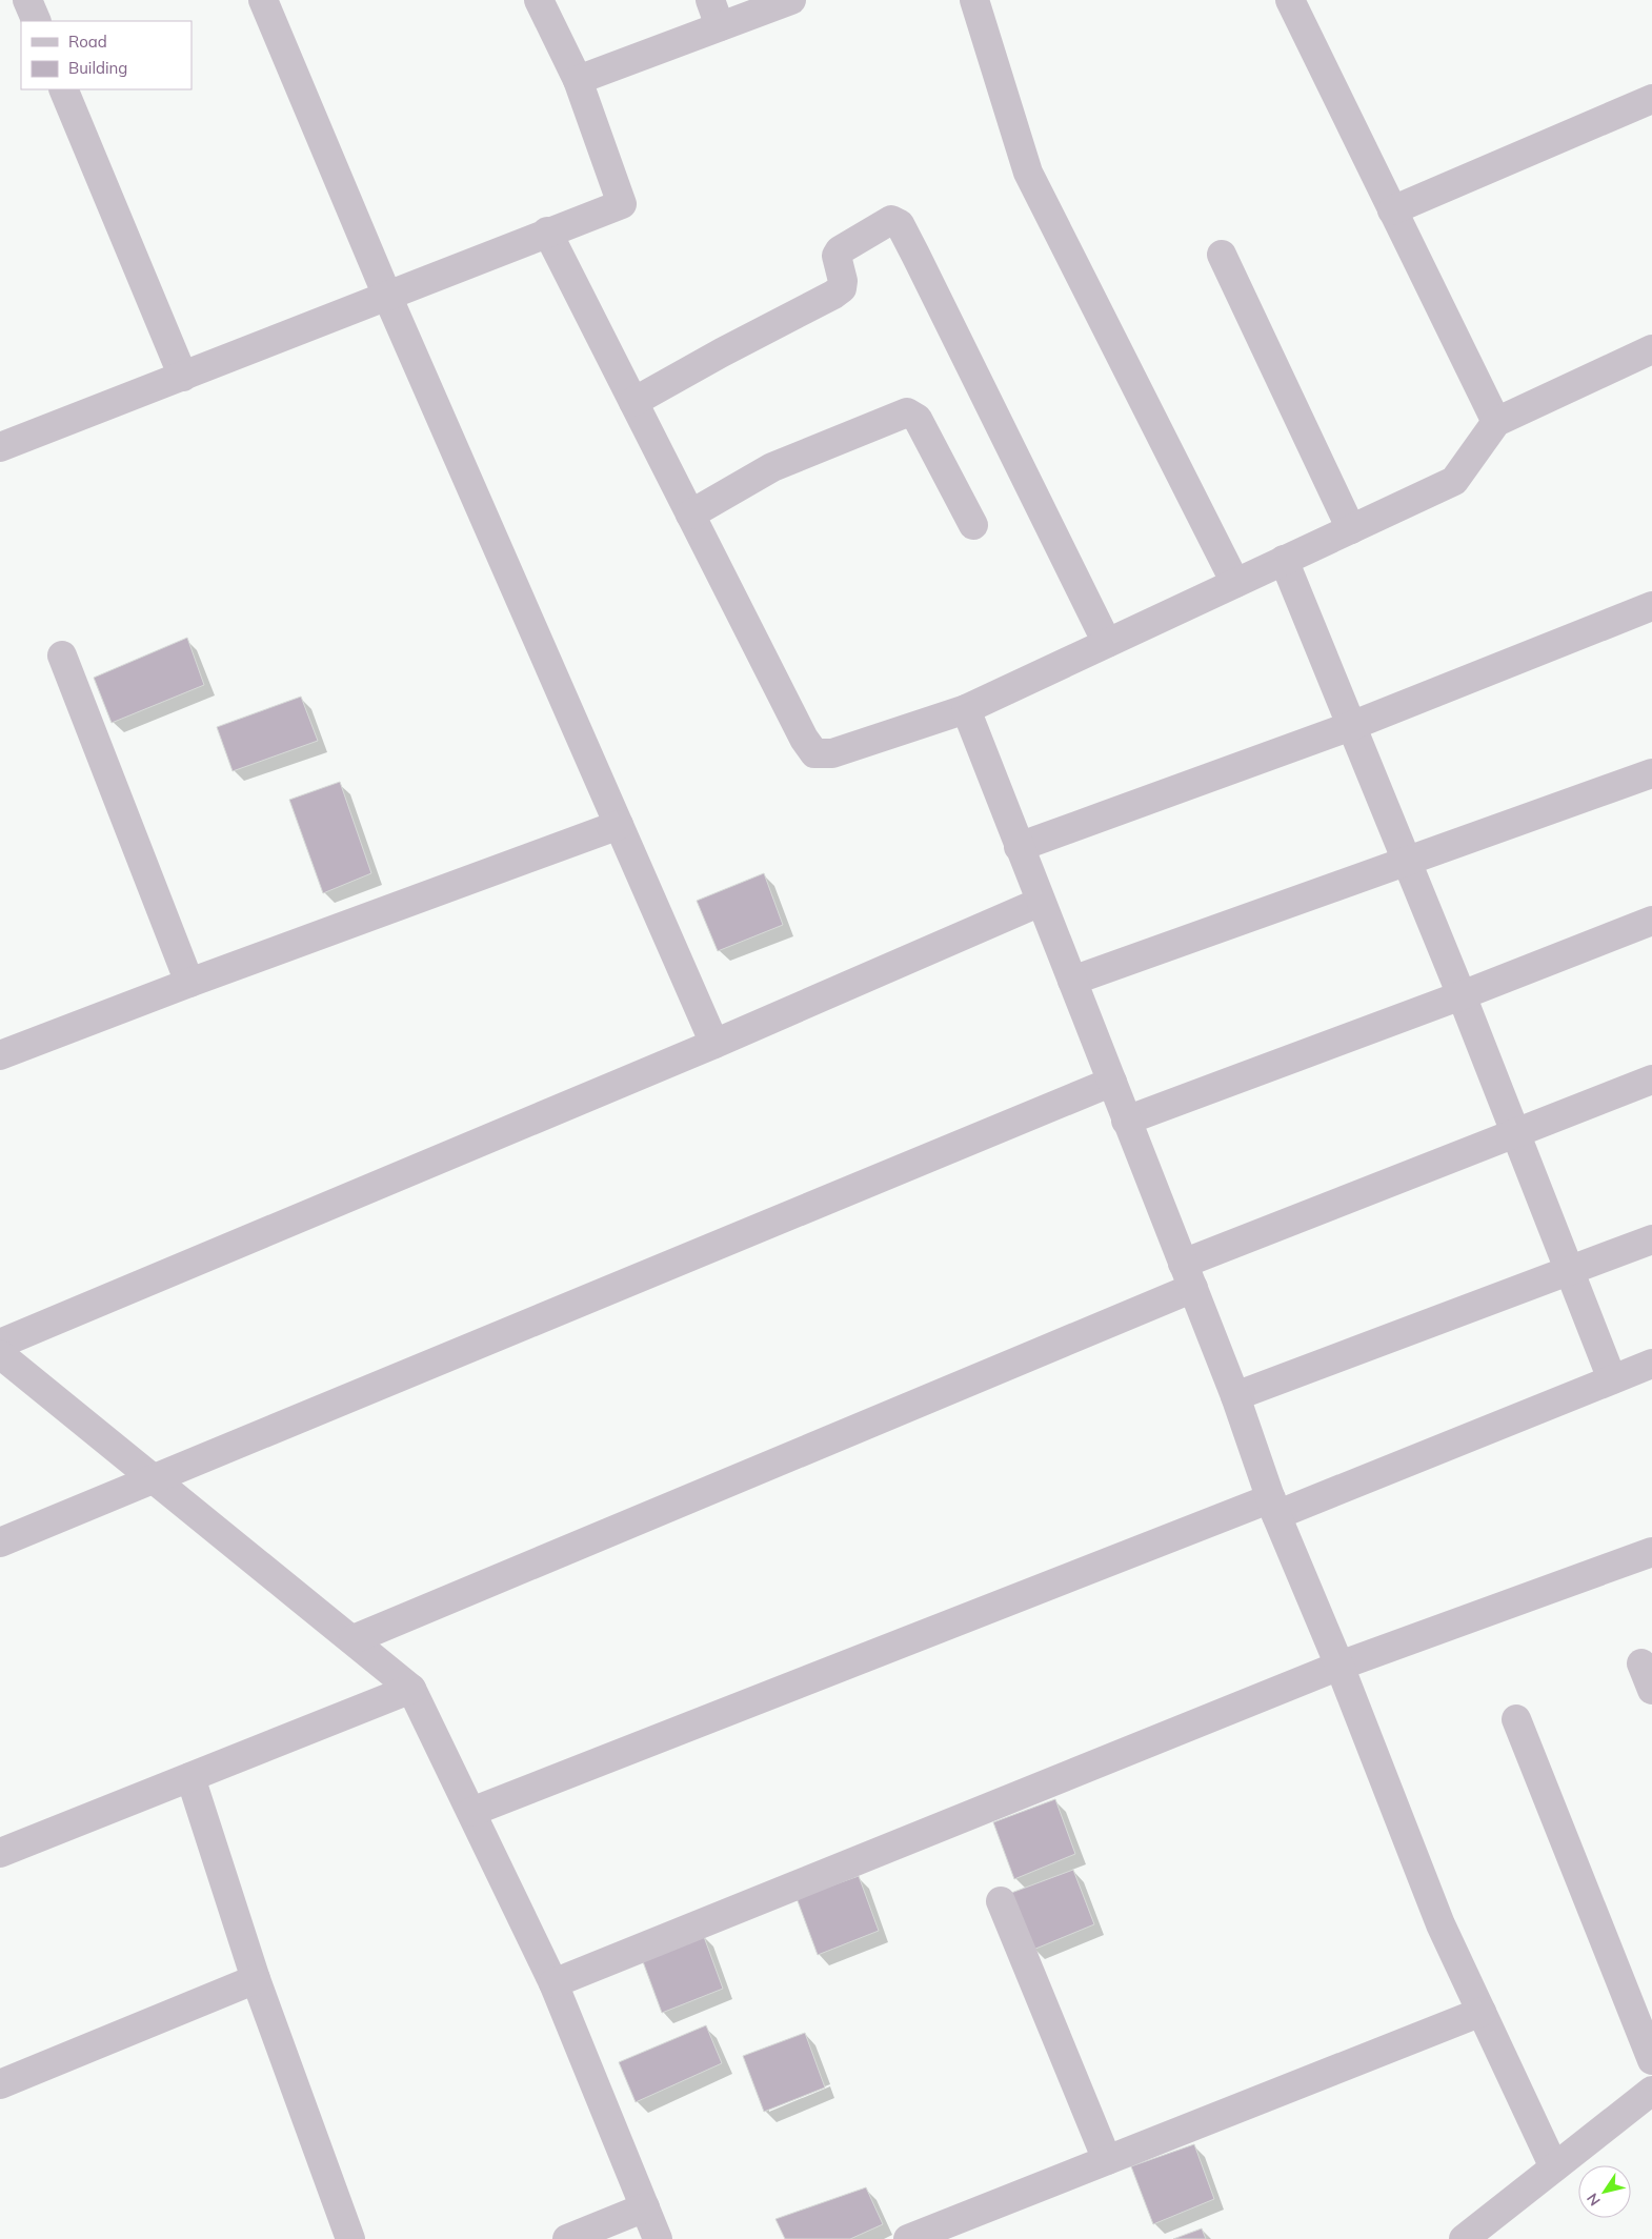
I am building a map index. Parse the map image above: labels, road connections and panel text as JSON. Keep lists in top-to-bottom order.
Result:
{
  "legend": ["Road", "Building"],
  "north": "bottom left"
}
